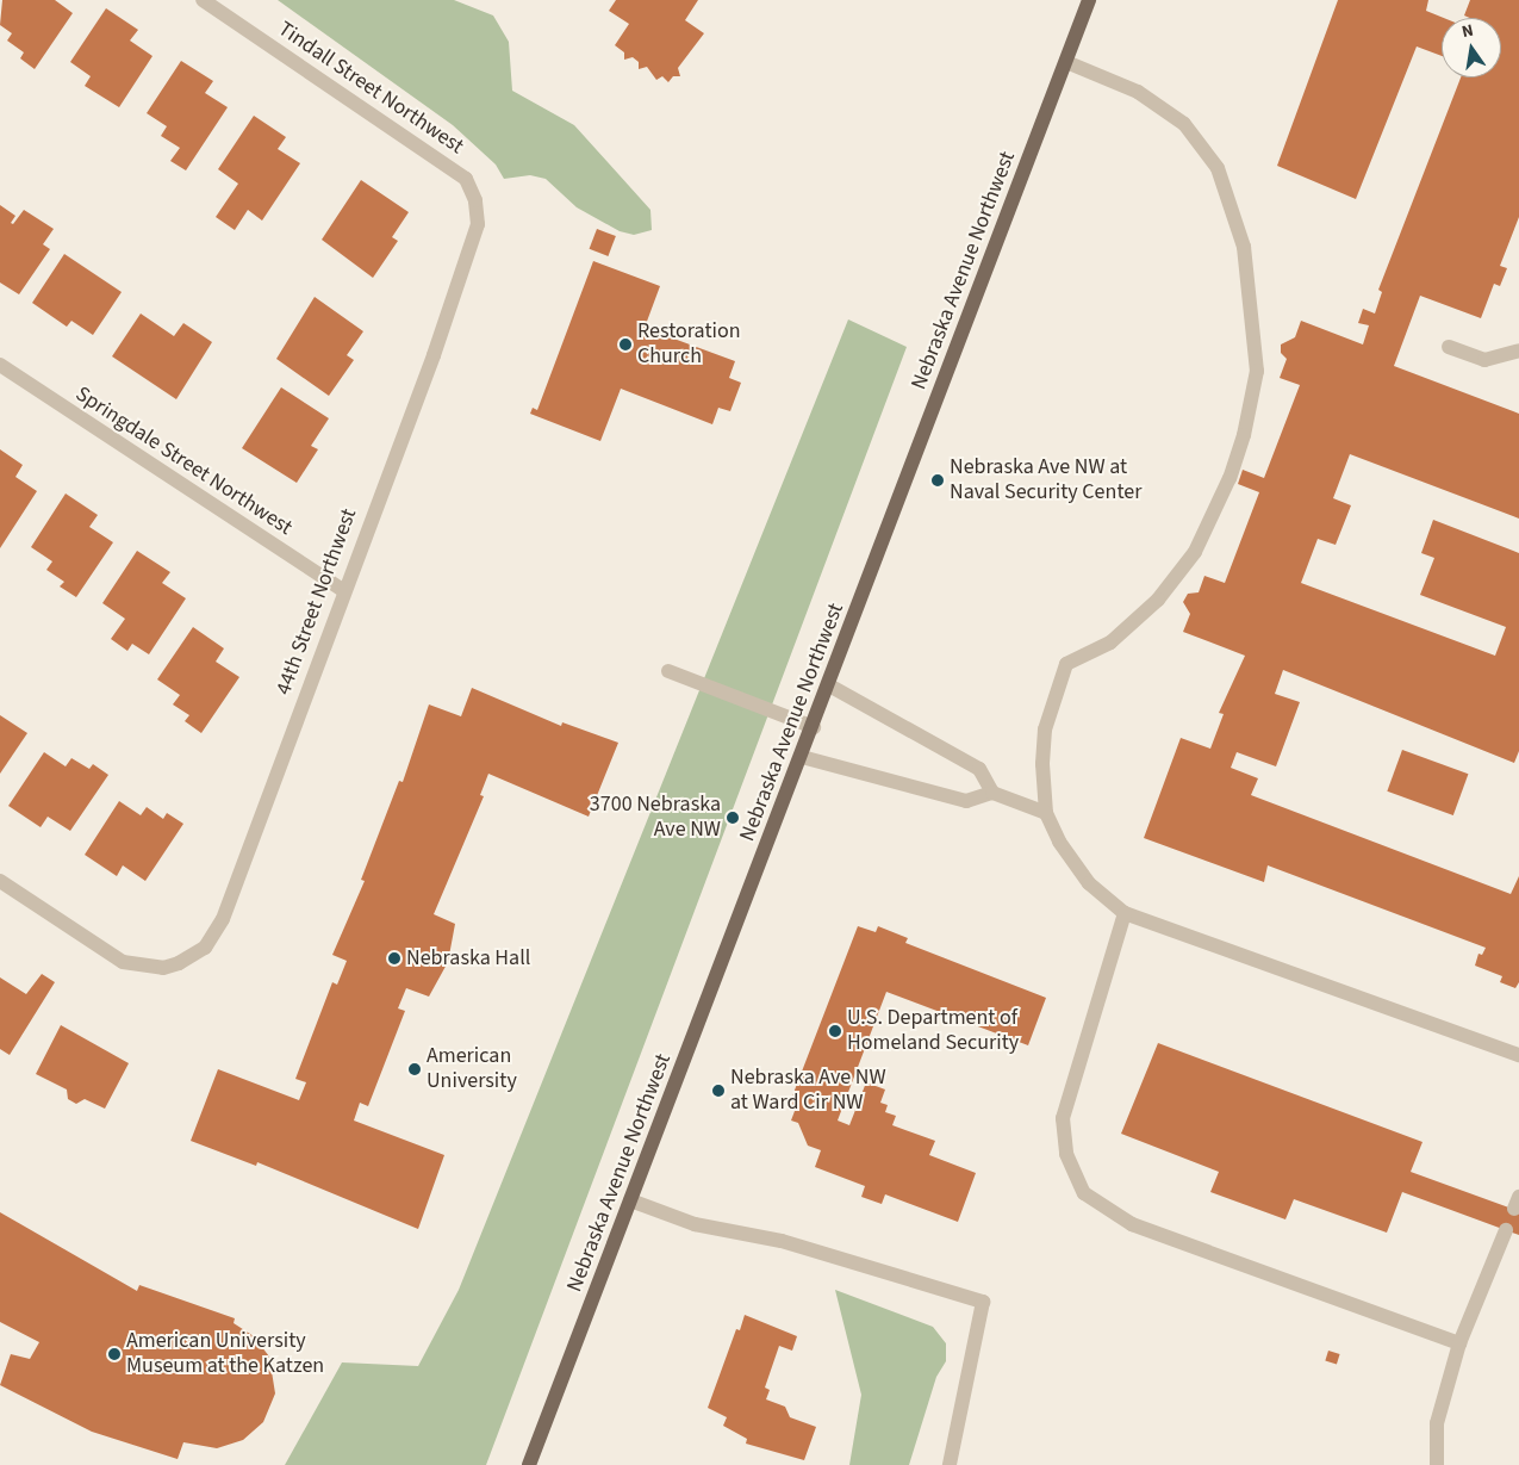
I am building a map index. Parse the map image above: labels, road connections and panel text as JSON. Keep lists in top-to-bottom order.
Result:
{
  "streets": {
    "main road": ["Nebraska Avenue Northwest"],
    "street": ["Tindall Street Northwest", "Springdale Street Northwest", "44th Street Northwest"]
  },
  "crossings": [
    ["Tindall Street Northwest", "44th Street Northwest"],
    ["Springdale Street Northwest", "44th Street Northwest"]
  ],
  "places": [
    "Restoration Church",
    "Nebraska Ave NW at Naval Security Center",
    "3700 Nebraska Ave NW",
    "Nebraska Hall",
    "U.S. Department of Homeland Security",
    "American University",
    "Nebraska Ave NW at Ward Cir NW",
    "American University Museum at the Katzen"
  ],
  "north": "top"
}
